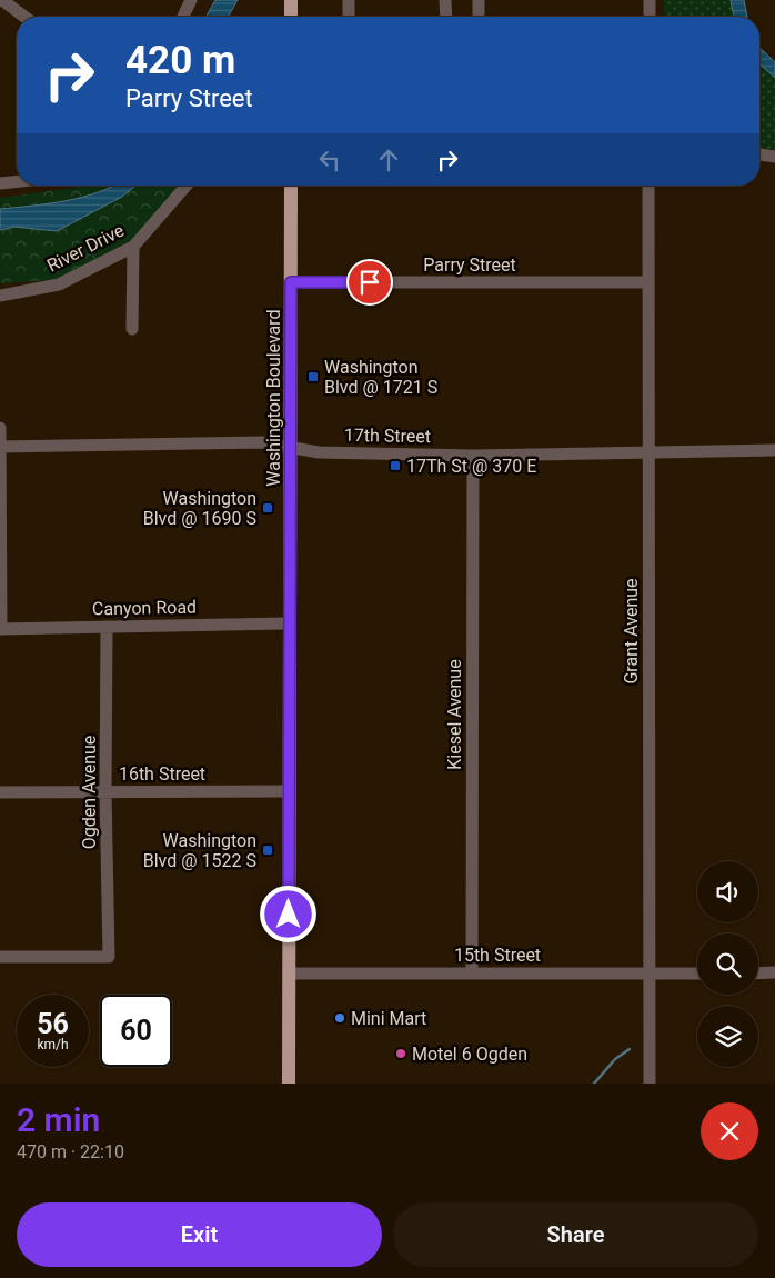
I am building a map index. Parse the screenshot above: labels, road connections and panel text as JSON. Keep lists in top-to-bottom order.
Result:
{
  "streets": {
    "main road": ["Washington Boulevard"],
    "street": [
      "River Drive",
      "Parry Street",
      "17th Street",
      "Canyon Road",
      "Grant Avenue",
      "Kiesel Avenue",
      "16th Street",
      "Ogden Avenue",
      "15th Street"
    ]
  },
  "crossings": [
    ["Parry Street", "Washington Boulevard"],
    ["Parry Street", "Grant Avenue"],
    ["Washington Boulevard", "17th Street"],
    ["Washington Boulevard", "Canyon Road"],
    ["Washington Boulevard", "16th Street"],
    ["Washington Boulevard", "15th Street"],
    ["17th Street", "Grant Avenue"],
    ["17th Street", "Kiesel Avenue"],
    ["Canyon Road", "Ogden Avenue"],
    ["Grant Avenue", "15th Street"],
    ["Kiesel Avenue", "15th Street"],
    ["16th Street", "Ogden Avenue"]
  ],
  "places": {
    "transit": [
      "Washington Blvd @ 1721 S",
      "17Th St @ 370 E",
      "Washington Blvd @ 1690 S",
      "Washington Blvd @ 1522 S"
    ],
    "other": ["Mini Mart", "Motel 6 Ogden"]
  },
  "page": {
    "turn": ["420 m", "Parry Street"],
    "speed": "56 km/h",
    "limit": "60",
    "heading": ["2 min", "470 m · 22:10"],
    "buttons": ["Exit", "Share"]
  }
}
